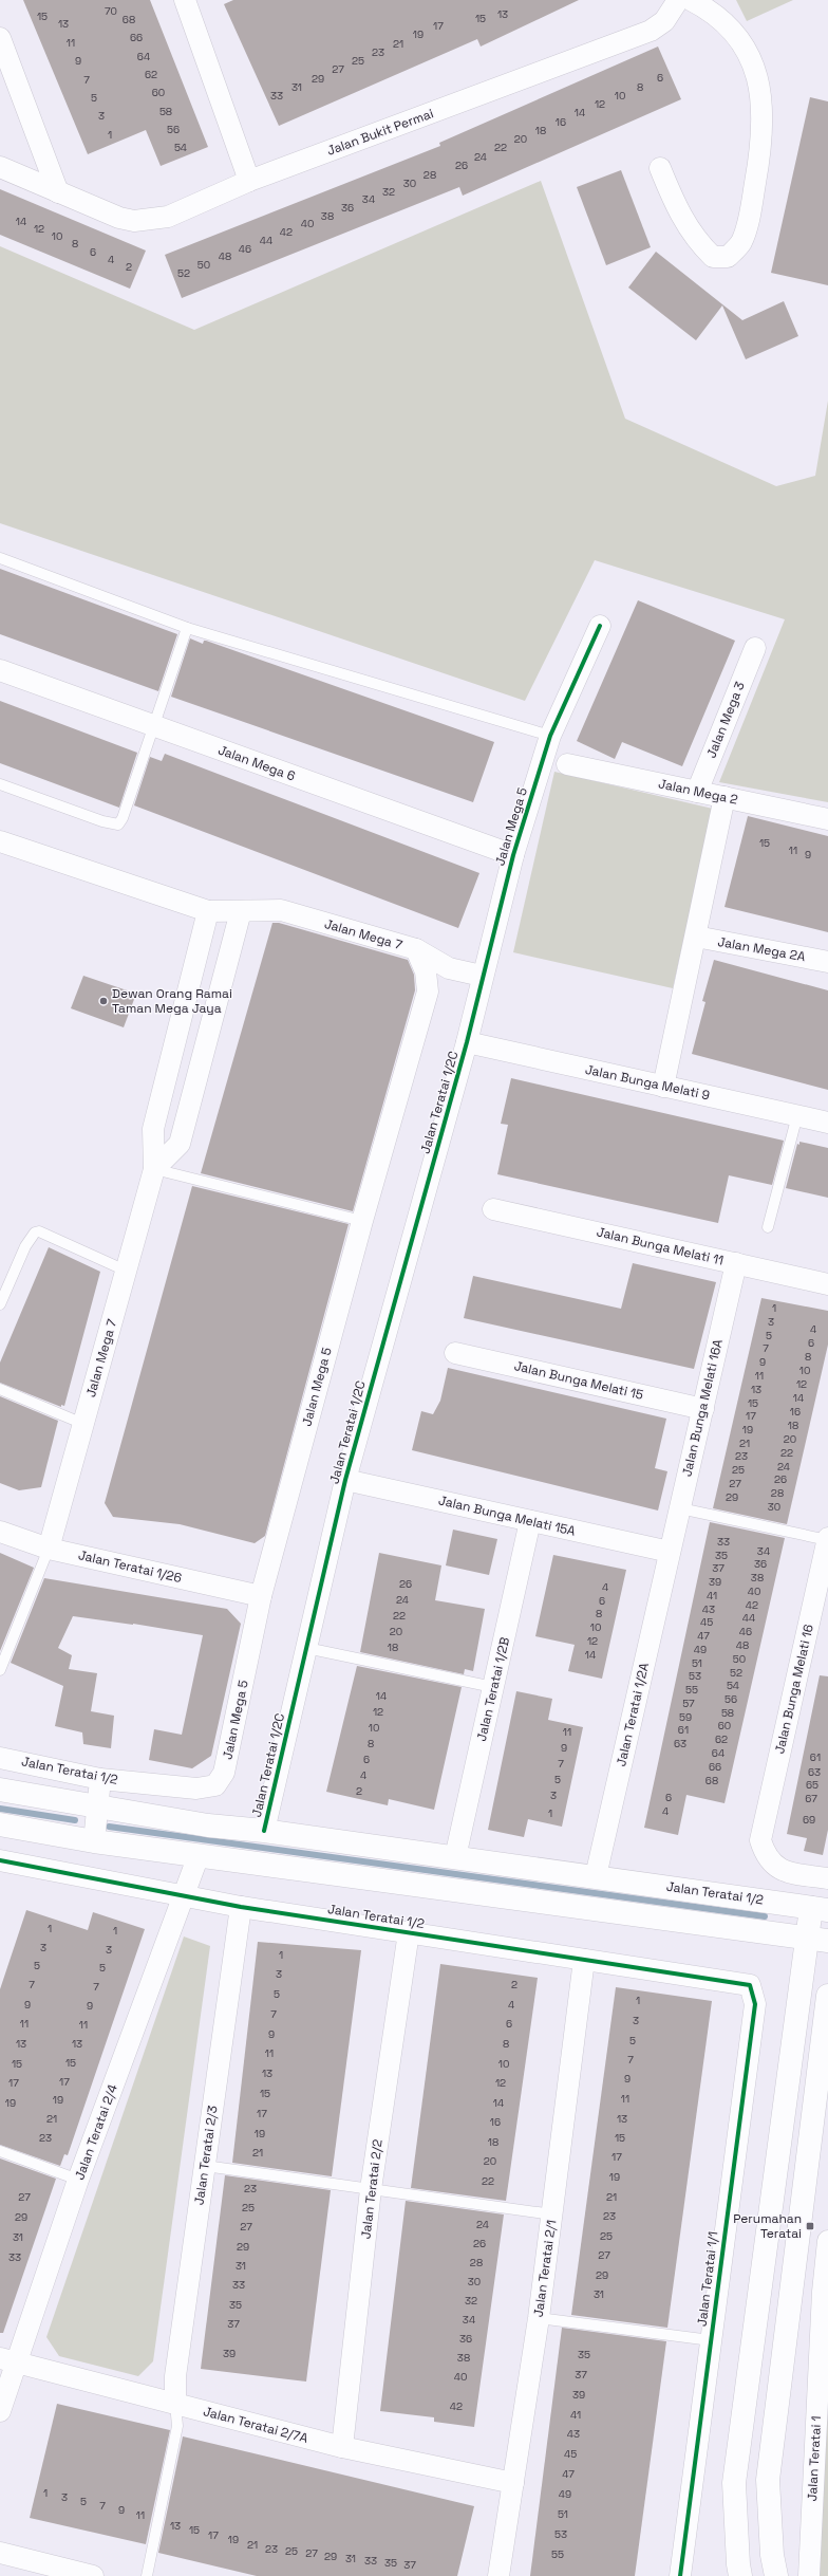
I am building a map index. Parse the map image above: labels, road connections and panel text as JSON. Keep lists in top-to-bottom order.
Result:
{
  "streets": {
    "main road": ["Jalan Teratai 1/2"],
    "street": [
      "Jalan Bukit Permai",
      "Jalan Mega 3",
      "Jalan Mega 6",
      "Jalan Mega 2",
      "Jalan Mega 5",
      "Jalan Mega 7",
      "Jalan Mega 2A",
      "Jalan Bunga Melati 9",
      "Jalan Teratai 1/2C",
      "Jalan Bunga Melati 11",
      "Jalan Bunga Melati 15",
      "Jalan Bunga Melati 16A",
      "Jalan Bunga Melati 15A",
      "Jalan Teratai 1/26",
      "Jalan Teratai 1/2B",
      "Jalan Bunga Melati 16",
      "Jalan Teratai 1/2A",
      "Jalan Teratai 2/4",
      "Jalan Teratai 2/3",
      "Jalan Teratai 2/2",
      "Jalan Teratai 2/1",
      "Jalan Teratai 1/1",
      "Jalan Teratai 2/7A",
      "Jalan Teratai 1"
    ]
  },
  "crossings": [
    ["Jalan Mega 3", "Jalan Mega 2"],
    ["Jalan Mega 6", "Jalan Mega 5"],
    ["Jalan Mega 5", "Jalan Mega 7"],
    ["Jalan Mega 5", "Jalan Bunga Melati 9"],
    ["Jalan Mega 5", "Jalan Teratai 1/2C"],
    ["Jalan Mega 5", "Jalan Teratai 1/26"],
    ["Jalan Mega 5", "Jalan Teratai 1/2"],
    ["Jalan Mega 7", "Jalan Teratai 1/26"],
    ["Jalan Bunga Melati 9", "Jalan Teratai 1/2C"],
    ["Jalan Teratai 1/2C", "Jalan Bunga Melati 15A"],
    ["Jalan Teratai 1/2C", "Jalan Teratai 1/2"],
    ["Jalan Bunga Melati 11", "Jalan Bunga Melati 16A"],
    ["Jalan Bunga Melati 15", "Jalan Bunga Melati 16A"],
    ["Jalan Bunga Melati 16A", "Jalan Bunga Melati 15A"],
    ["Jalan Bunga Melati 16A", "Jalan Teratai 1/2A"],
    ["Jalan Bunga Melati 15A", "Jalan Teratai 1/2B"],
    ["Jalan Bunga Melati 15A", "Jalan Teratai 1/2A"],
    ["Jalan Teratai 1/2B", "Jalan Teratai 1/2"],
    ["Jalan Teratai 1/2A", "Jalan Teratai 1/2"],
    ["Jalan Teratai 1/2", "Jalan Teratai 2/4"],
    ["Jalan Teratai 1/2", "Jalan Teratai 2/3"],
    ["Jalan Teratai 1/2", "Jalan Teratai 2/2"],
    ["Jalan Teratai 1/2", "Jalan Teratai 2/1"],
    ["Jalan Teratai 1/2", "Jalan Teratai 1/1"],
    ["Jalan Teratai 2/4", "Jalan Teratai 2/7A"],
    ["Jalan Teratai 2/3", "Jalan Teratai 2/7A"],
    ["Jalan Teratai 2/2", "Jalan Teratai 2/7A"],
    ["Jalan Teratai 2/1", "Jalan Teratai 2/7A"]
  ],
  "places": {
    "other": ["Dewan Orang Ramai Taman Mega Jaya"],
    "transit": ["Perumahan Teratai"]
  },
  "house_numbers": [
    "70",
    "13",
    "15",
    "15",
    "68",
    "13",
    "17",
    "19",
    "66",
    "11",
    "21",
    "23",
    "64",
    "9",
    "25",
    "27",
    "62",
    "6",
    "29",
    "7",
    "31",
    "8",
    "60",
    "33",
    "10",
    "5",
    "12",
    "58",
    "14",
    "3",
    "16",
    "56",
    "18",
    "1",
    "20",
    "54",
    "22",
    "24",
    "26",
    "28",
    "30",
    "32",
    "34",
    "36",
    "38",
    "14",
    "40",
    "12",
    "42",
    "10",
    "44",
    "8",
    "46",
    "6",
    "48",
    "4",
    "50",
    "2",
    "52",
    "15",
    "11",
    "9",
    "1",
    "3",
    "4",
    "5",
    "6",
    "7",
    "8",
    "9",
    "10",
    "11",
    "12",
    "13",
    "14",
    "15",
    "16",
    "17",
    "18",
    "19",
    "20",
    "21",
    "22",
    "23",
    "24",
    "25",
    "26",
    "27",
    "28",
    "29",
    "30",
    "33",
    "34",
    "35",
    "36",
    "37",
    "38",
    "39",
    "26",
    "4",
    "40",
    "41",
    "24",
    "6",
    "42",
    "43",
    "8",
    "22",
    "44",
    "45",
    "10",
    "20",
    "46",
    "47",
    "12",
    "48",
    "18",
    "49",
    "14",
    "50",
    "51",
    "52",
    "53",
    "54",
    "55",
    "14",
    "56",
    "57",
    "12",
    "58",
    "59",
    "60",
    "10",
    "61",
    "11",
    "62",
    "8",
    "63",
    "9",
    "64",
    "61",
    "6",
    "7",
    "66",
    "63",
    "4",
    "5",
    "68",
    "65",
    "2",
    "3",
    "6",
    "67",
    "4",
    "1",
    "69",
    "1",
    "1",
    "3",
    "3",
    "1",
    "5",
    "5",
    "3",
    "7",
    "2",
    "7",
    "5",
    "1",
    "9",
    "4",
    "9",
    "7",
    "3",
    "11",
    "6",
    "11",
    "9",
    "5",
    "13",
    "13",
    "8",
    "11",
    "7",
    "15",
    "15",
    "10",
    "13",
    "9",
    "17",
    "17",
    "12",
    "15",
    "11",
    "19",
    "19",
    "14",
    "17",
    "21",
    "13",
    "16",
    "19",
    "23",
    "15",
    "18",
    "21",
    "17",
    "20",
    "19",
    "22",
    "23",
    "27",
    "21",
    "25",
    "23",
    "29",
    "24",
    "27",
    "25",
    "31",
    "26",
    "29",
    "27",
    "33",
    "28",
    "31",
    "29",
    "30",
    "33",
    "31",
    "32",
    "35",
    "34",
    "37",
    "36",
    "39",
    "35",
    "38",
    "37",
    "40",
    "39",
    "42",
    "41",
    "43",
    "45",
    "47",
    "1",
    "49",
    "3",
    "5",
    "7",
    "9",
    "51",
    "11",
    "13",
    "15",
    "53",
    "17",
    "19",
    "21",
    "23",
    "25",
    "27",
    "55",
    "29",
    "31",
    "33",
    "35",
    "37"
  ]
}
